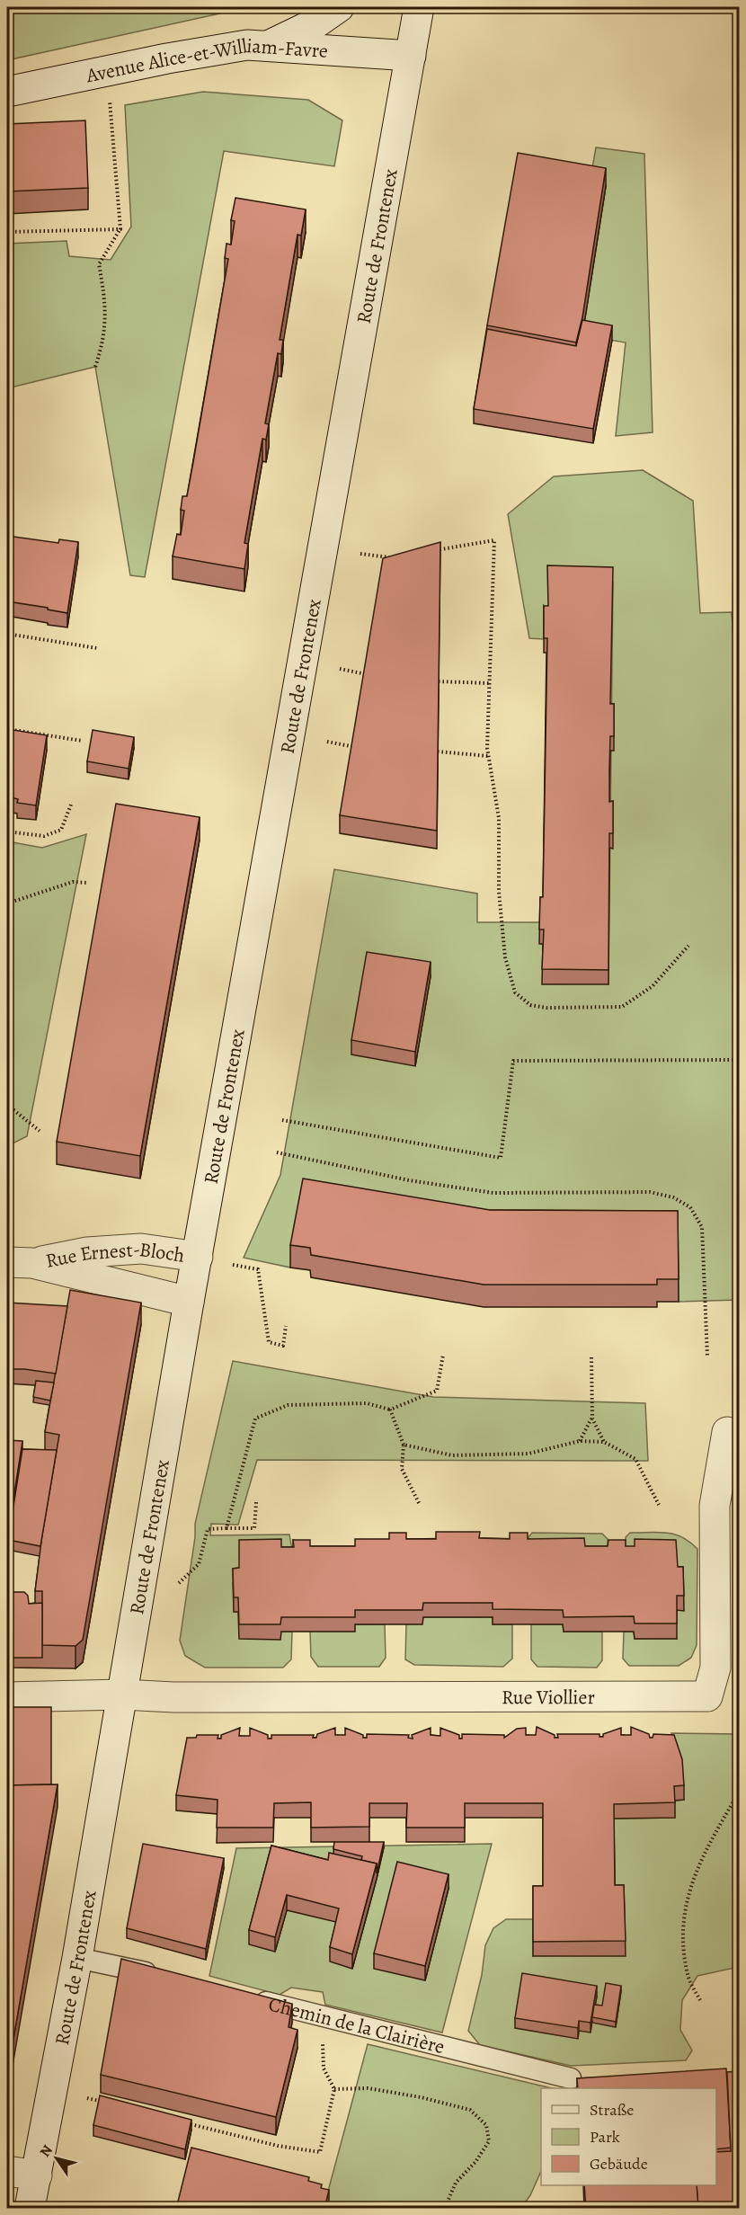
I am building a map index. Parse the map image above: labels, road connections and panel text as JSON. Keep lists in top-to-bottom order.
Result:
{
  "streets": {
    "main road": [
      "Avenue Alice-et-William-Favre",
      "Route de Frontenex",
      "Rue Ernest-Bloch",
      "Rue Viollier"
    ],
    "lane": ["Chemin de la Clairière"]
  },
  "crossings": [
    ["Avenue Alice-et-William-Favre", "Route de Frontenex"],
    ["Route de Frontenex", "Rue Ernest-Bloch"],
    ["Route de Frontenex", "Rue Viollier"]
  ],
  "legend": ["Straße", "Park", "Gebäude"],
  "north": "top left"
}
